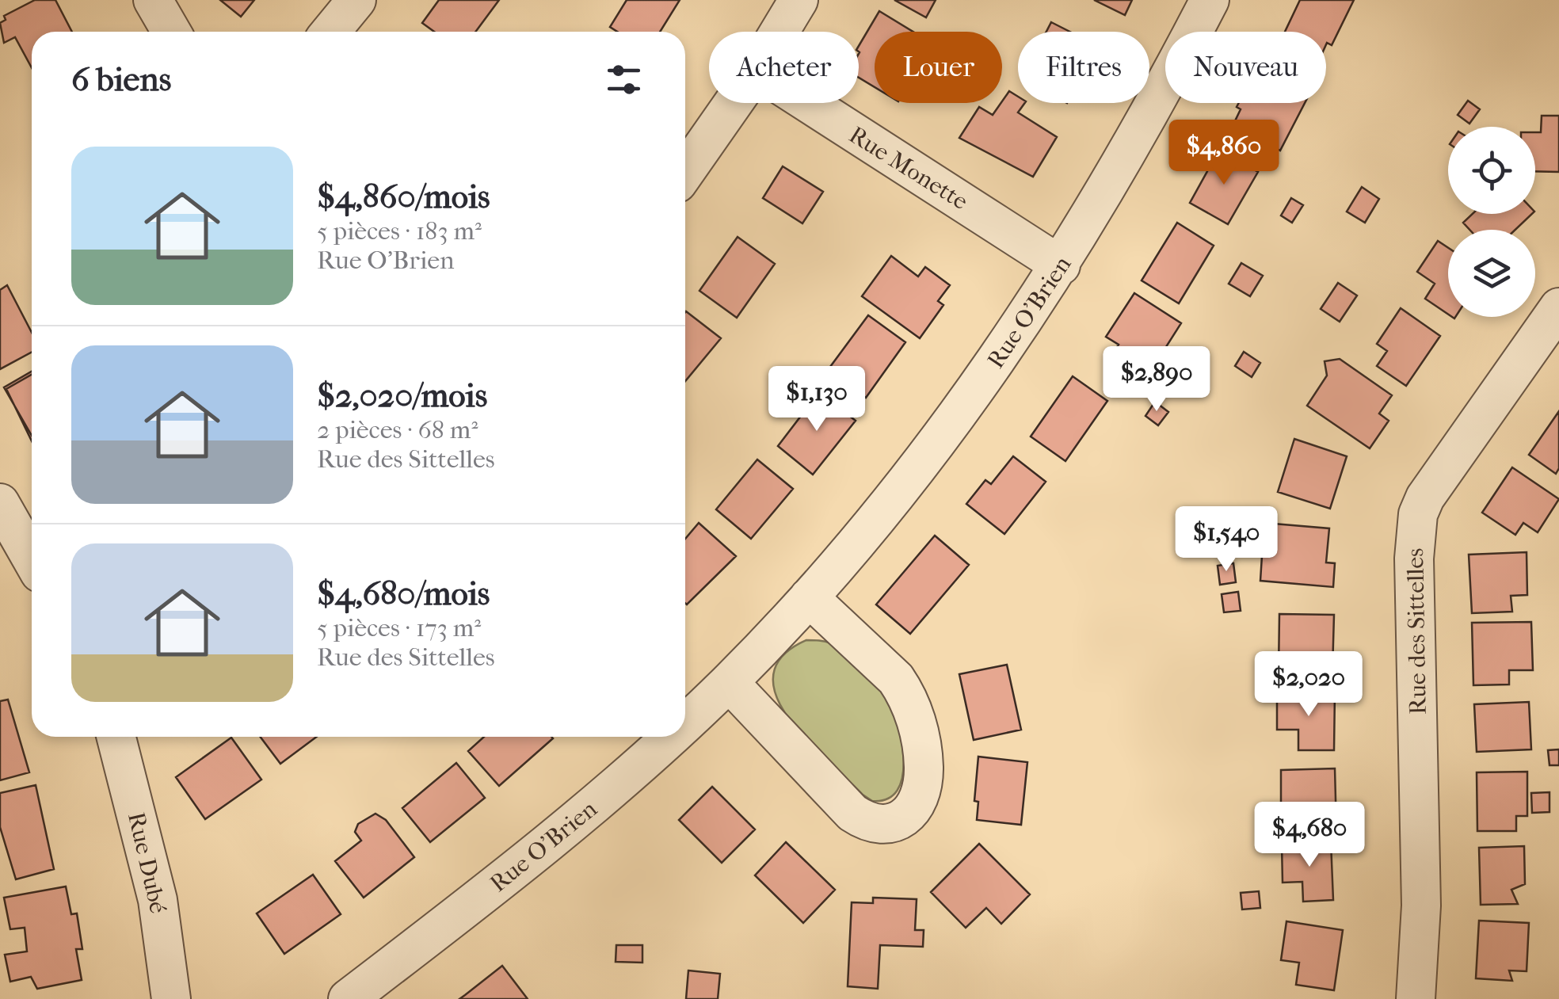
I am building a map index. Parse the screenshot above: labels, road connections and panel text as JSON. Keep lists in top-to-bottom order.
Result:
{
  "streets": {
    "street": [
      "Rue Monette",
      "Rue O'Brien",
      "Rue des Sittelles",
      "Rue Dubé"
    ]
  },
  "crossings": [
    ["Rue Monette", "Rue O'Brien"]
  ],
  "page": {
    "chip": [
      "Acheter",
      "Louer",
      "Filtres",
      "Nouveau"
    ],
    "heading": "6 biens",
    "price": [
      "$4,860",
      "$2,890",
      "$1,130",
      "$1,540",
      "$2,020",
      "$4,680"
    ],
    "list": [
      {
        "name": "$4,860/mois",
        "note": "5 pièces · 183 m² · Rue O'Brien"
      },
      {
        "name": "$2,020/mois",
        "note": "2 pièces · 68 m² · Rue des Sittelles"
      },
      {
        "name": "$4,680/mois",
        "note": "5 pièces · 173 m² · Rue des Sittelles"
      }
    ]
  }
}
